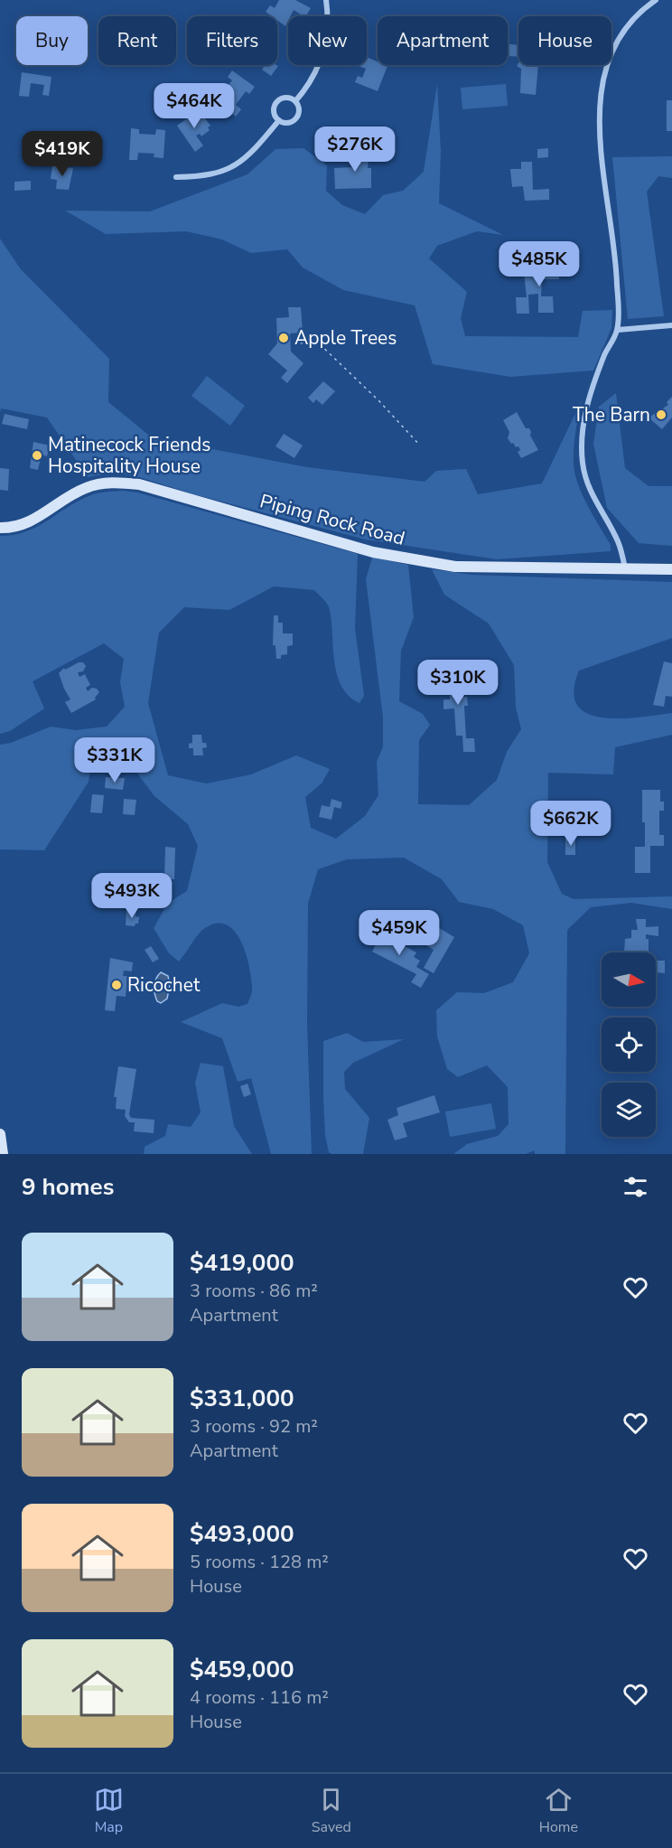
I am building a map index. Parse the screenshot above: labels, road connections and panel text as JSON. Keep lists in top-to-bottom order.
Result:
{
  "streets": {
    "street": ["Piping Rock Road"]
  },
  "places": [
    "Apple Trees",
    "The Barn",
    "Matinecock Friends Hospitality House",
    "Ricochet"
  ],
  "north": "right",
  "page": {
    "chip": [
      "Buy",
      "Rent",
      "Filters",
      "New",
      "Apartment",
      "House"
    ],
    "price": [
      "$464K",
      "$276K",
      "$419K",
      "$485K",
      "$310K",
      "$331K",
      "$662K",
      "$493K",
      "$459K"
    ],
    "heading": "9 homes",
    "list": [
      {
        "name": "$419,000",
        "note": "3 rooms · 86 m² · Apartment"
      },
      {
        "name": "$331,000",
        "note": "3 rooms · 92 m² · Apartment"
      },
      {
        "name": "$493,000",
        "note": "5 rooms · 128 m² · House"
      },
      {
        "name": "$459,000",
        "note": "4 rooms · 116 m² · House"
      }
    ],
    "tabs": ["Map", "Saved", "Home"]
  }
}
